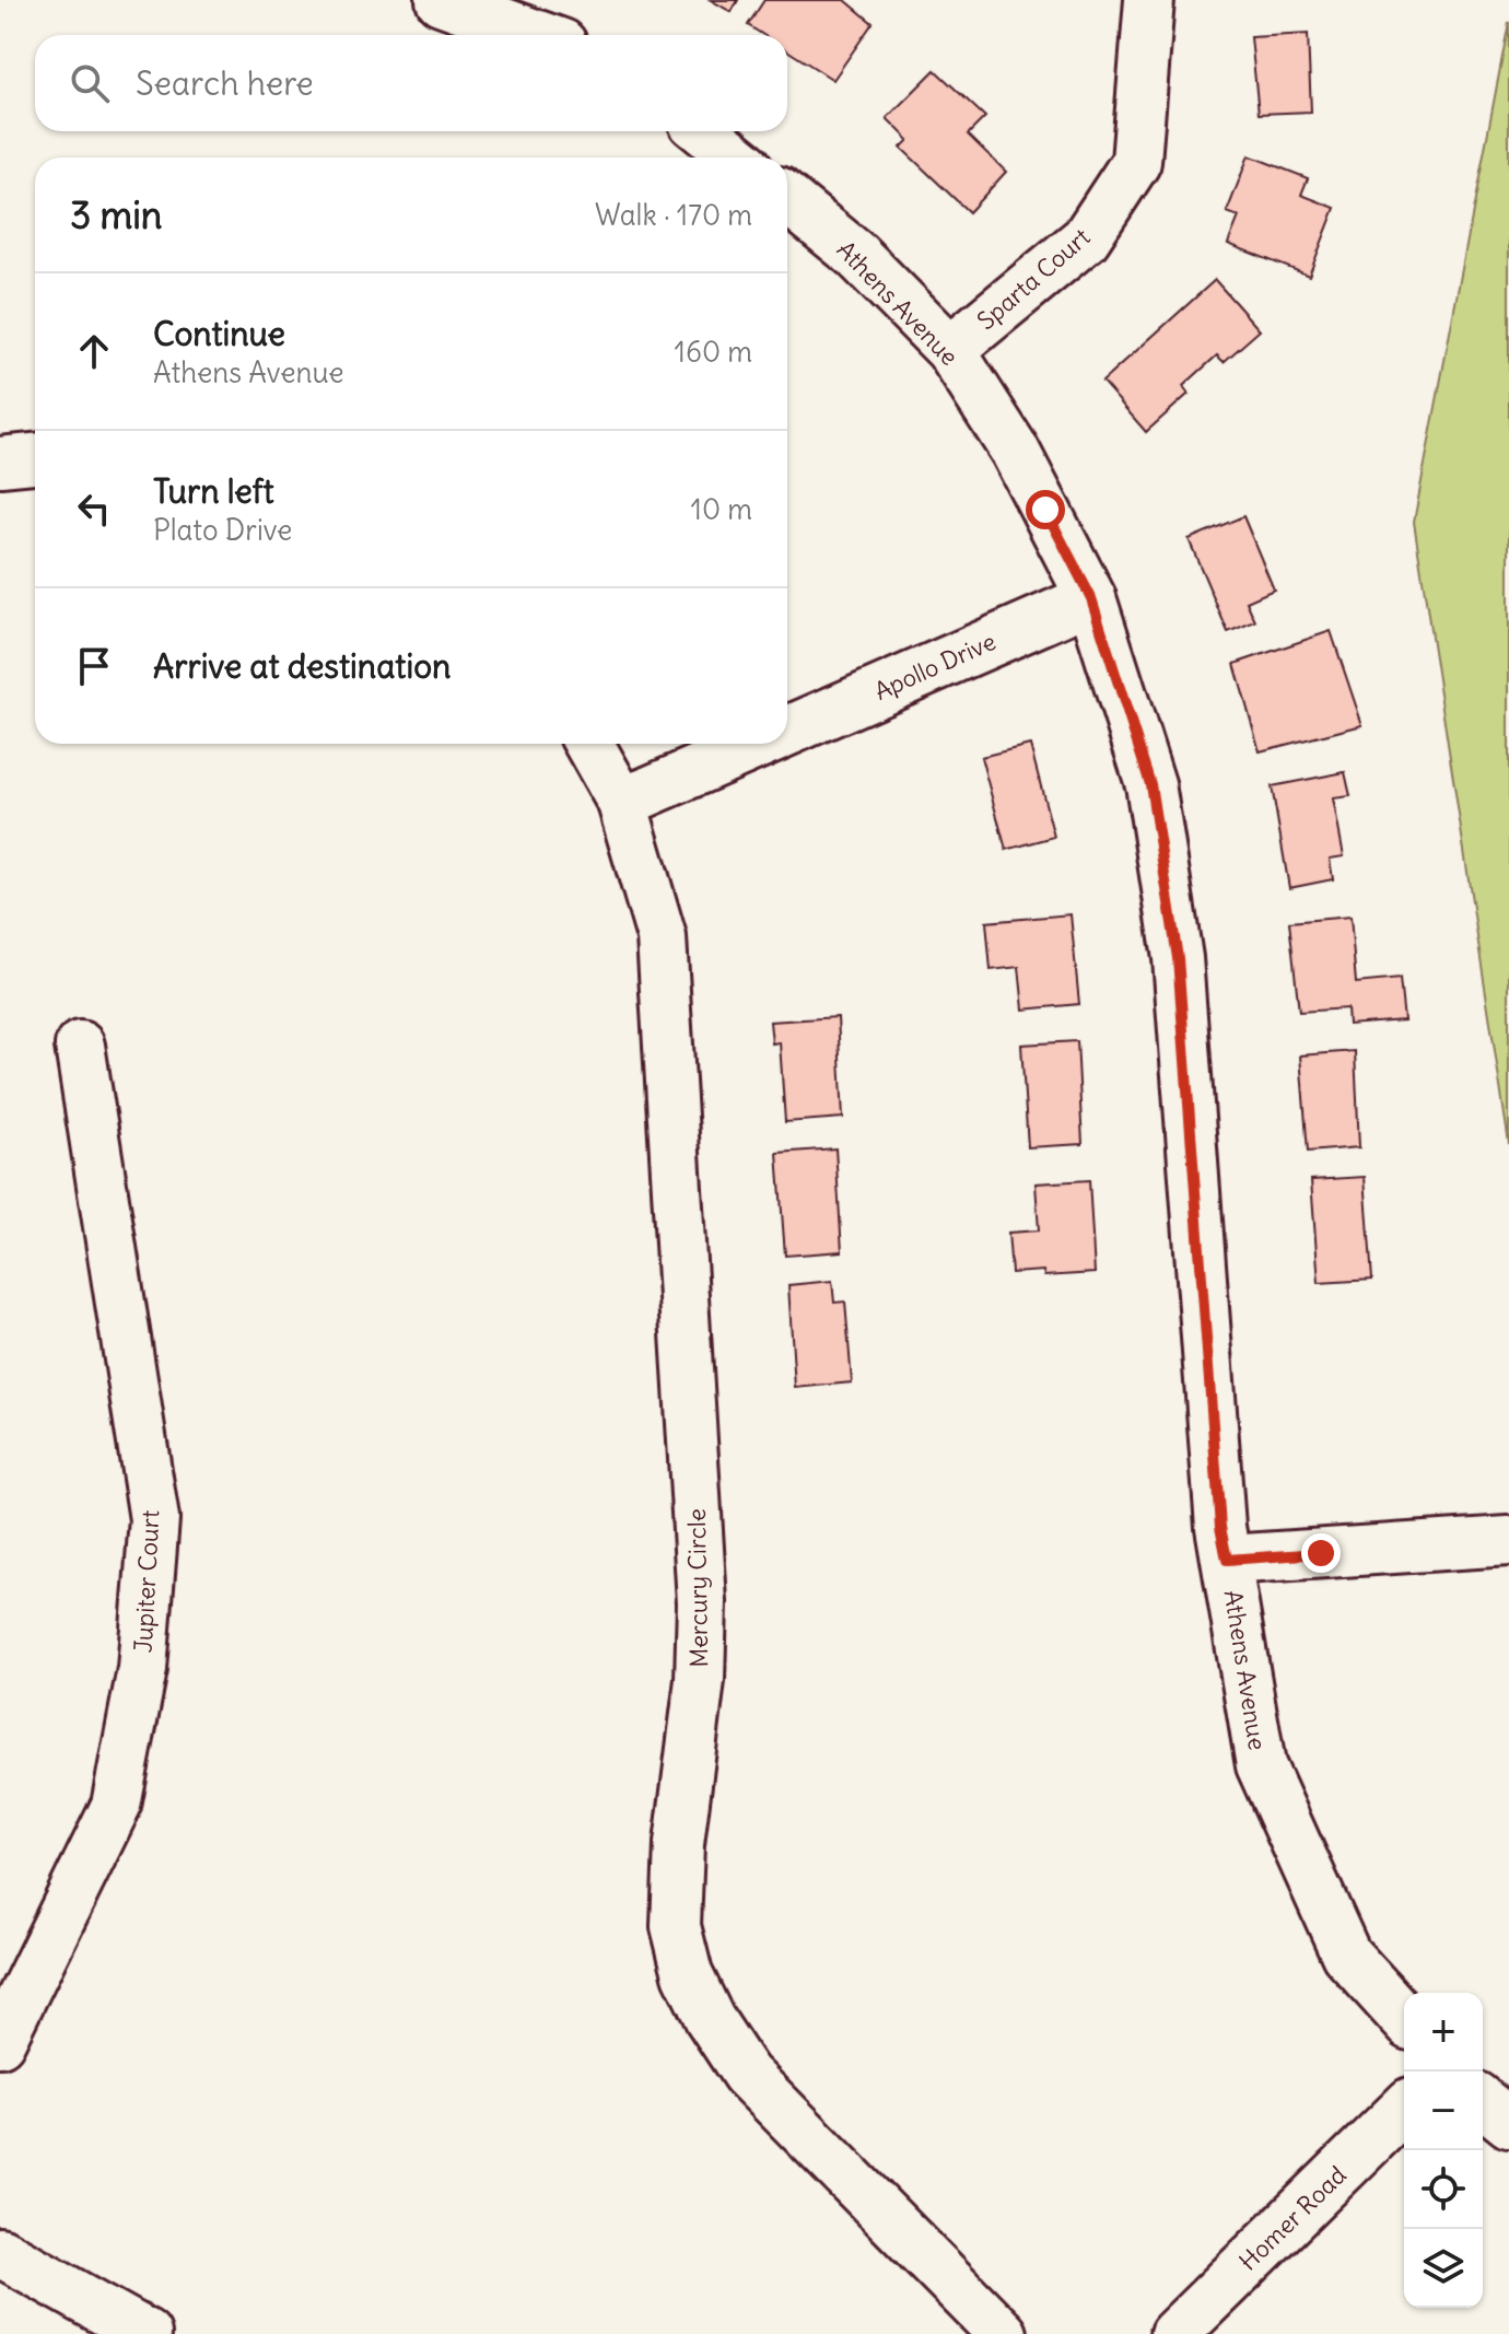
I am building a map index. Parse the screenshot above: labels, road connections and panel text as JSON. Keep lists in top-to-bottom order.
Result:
{
  "streets": {
    "street": [
      "Sparta Court",
      "Athens Avenue",
      "Apollo Drive",
      "Jupiter Court",
      "Mercury Circle",
      "Homer Road"
    ]
  },
  "crossings": [
    ["Sparta Court", "Athens Avenue"],
    ["Athens Avenue", "Apollo Drive"],
    ["Apollo Drive", "Mercury Circle"]
  ],
  "page": {
    "search": "Search here",
    "heading": ["3 min", "Walk · 170 m"],
    "list": [
      ["Continue", "Athens Avenue", "160 m"],
      ["Turn left", "Plato Drive", "10 m"],
      "Arrive at destination"
    ],
    "map_buttons": ["+", "−"]
  }
}
